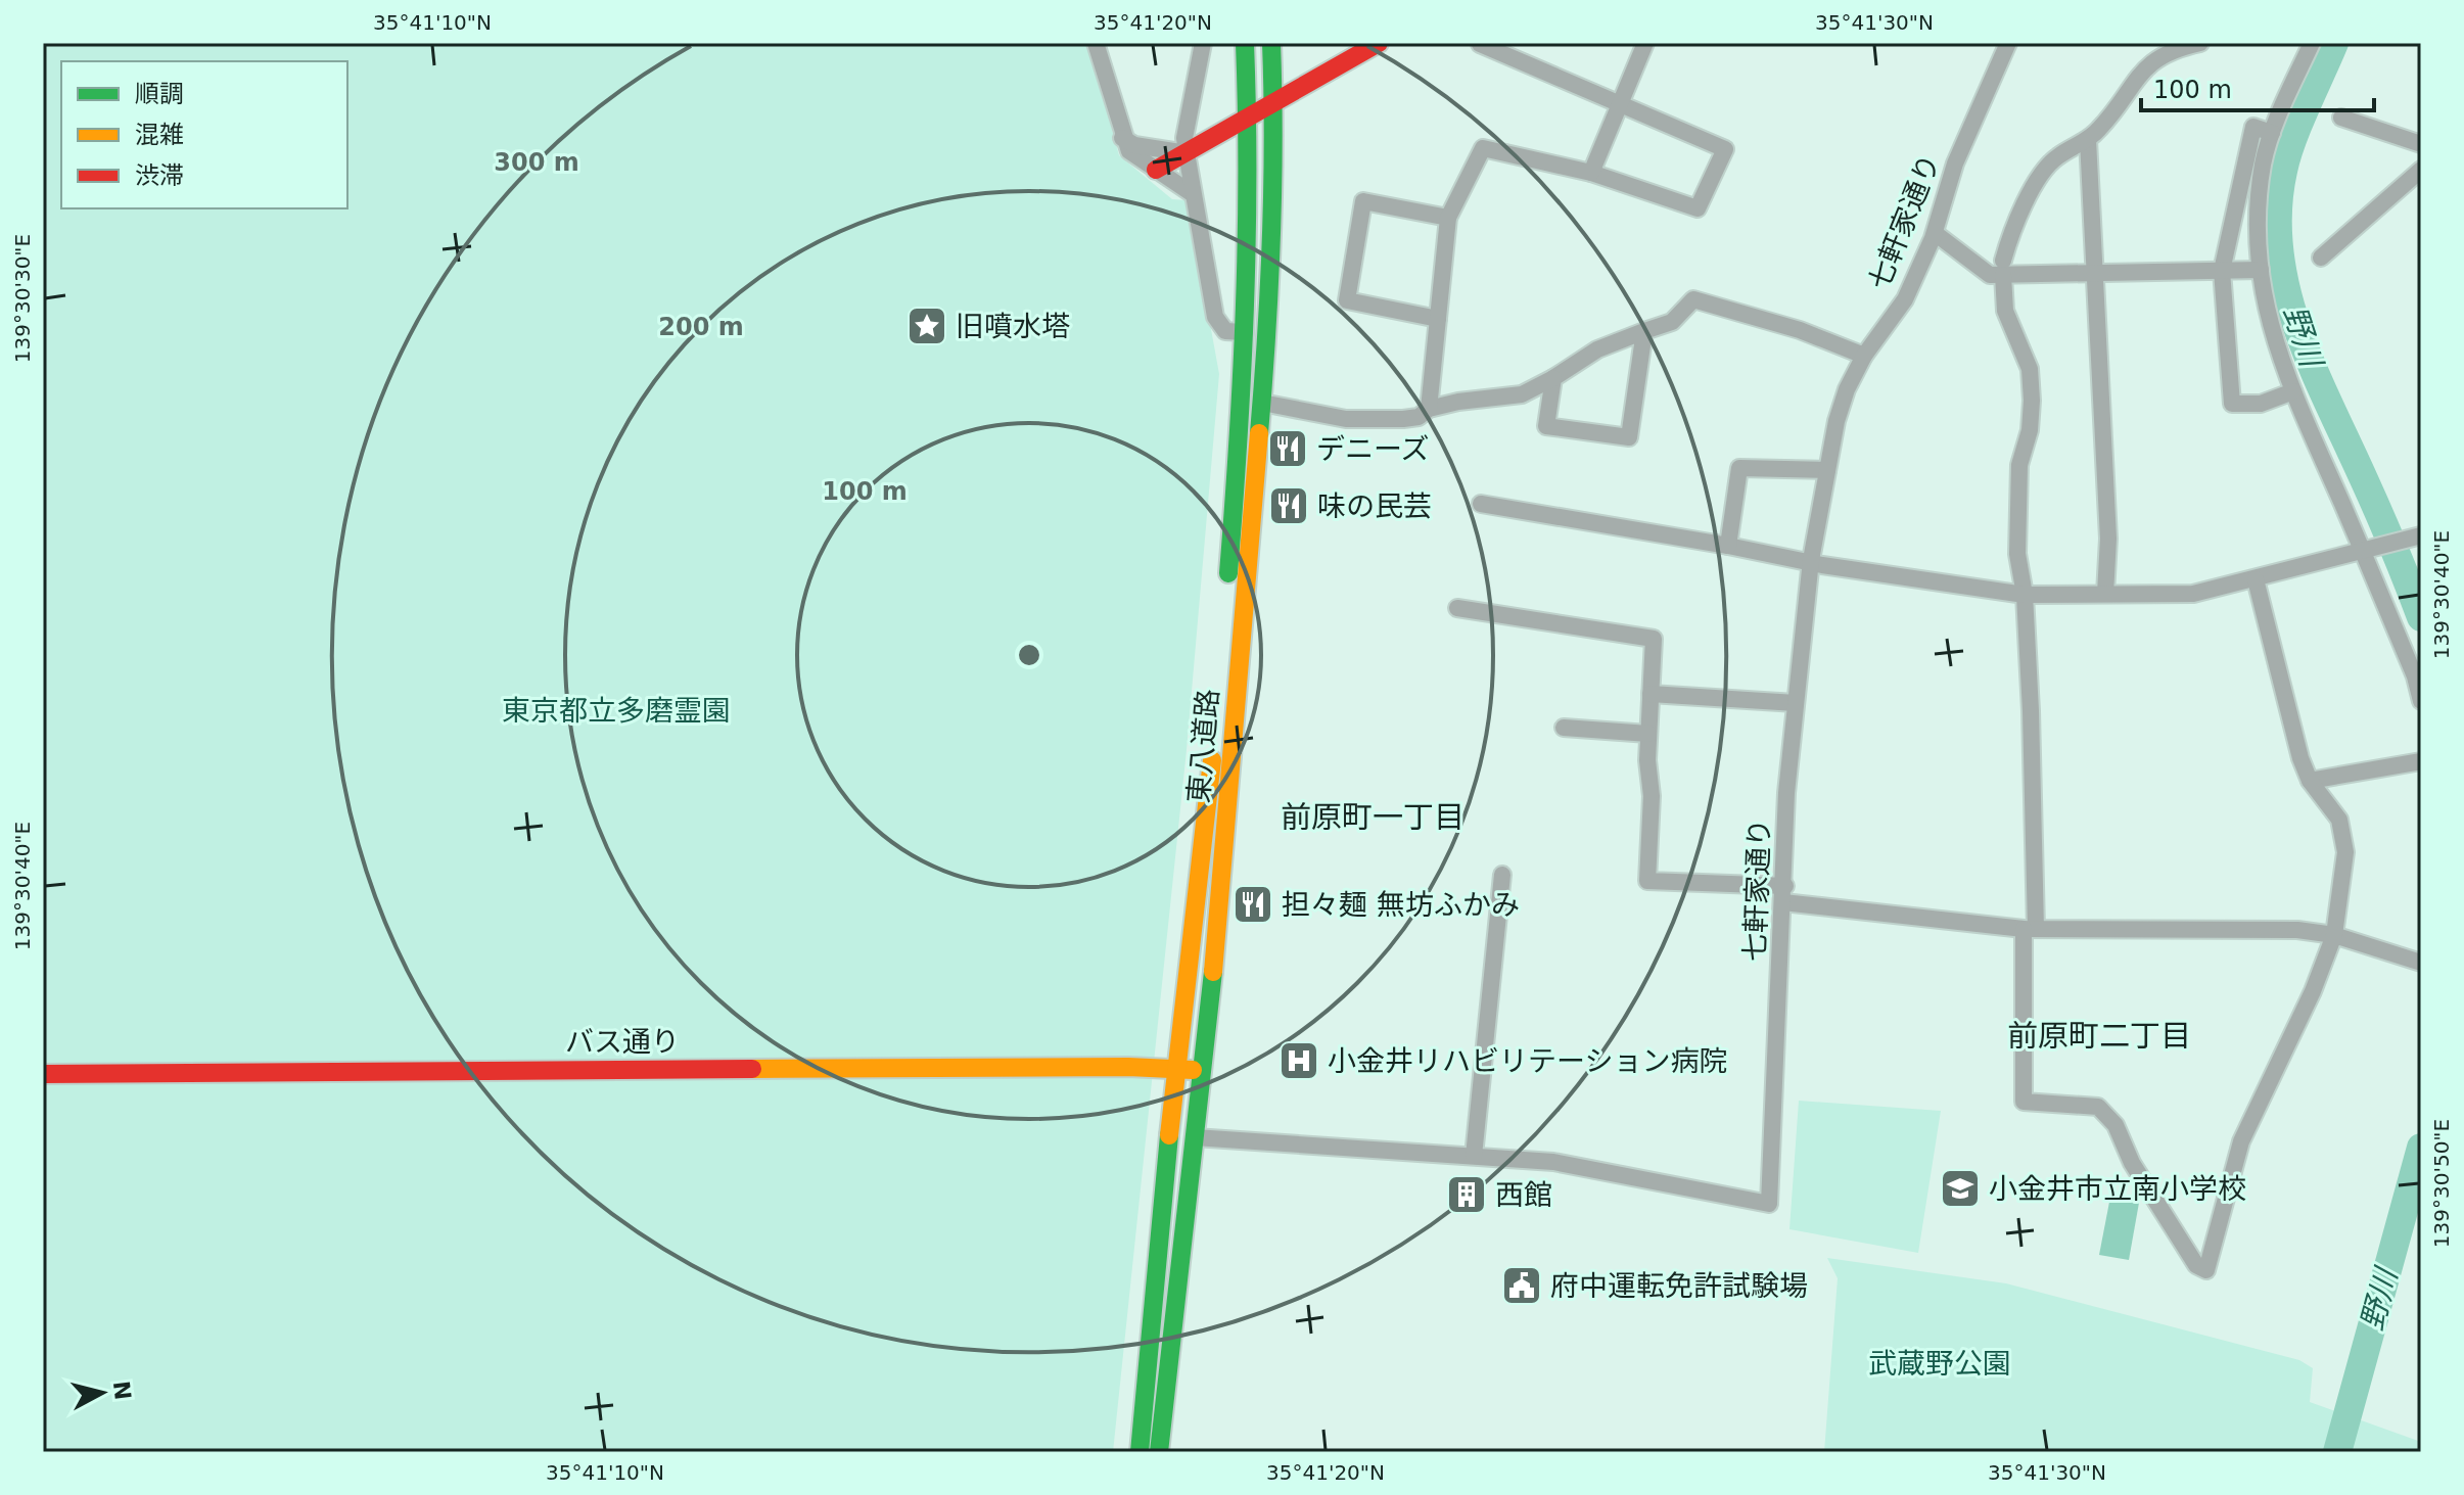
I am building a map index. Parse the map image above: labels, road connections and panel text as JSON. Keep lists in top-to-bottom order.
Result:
{
  "streets": {
    "main road": ["東八道路", "バス通り"],
    "street": ["七軒家通り"]
  },
  "crossings": [
    ["七軒家通り", "東八道路"],
    ["東八道路", "バス通り"]
  ],
  "districts": ["前原町一丁目", "前原町二丁目"],
  "water": ["野川"],
  "parks": ["東京都立多磨霊園", "武蔵野公園"],
  "places": {
    "place": ["旧噴水塔"],
    "restaurant": ["デニーズ", "味の民芸", "担々麺 無坊ふかみ"],
    "hospital": ["小金井リハビリテーション病院"],
    "school or university": ["小金井市立南小学校"],
    "building": ["西館"],
    "public building": ["府中運転免許試験場"]
  },
  "legend": ["順調", "混雑", "渋滞"],
  "scale_bar": "100 m",
  "north": "right",
  "coordinates": [
    "35°41'10\"N",
    "35°41'20\"N",
    "35°41'30\"N",
    "139°30'30\"E",
    "139°30'40\"E",
    "139°30'50\"E"
  ],
  "rings": ["300 m", "200 m", "100 m"]
}
